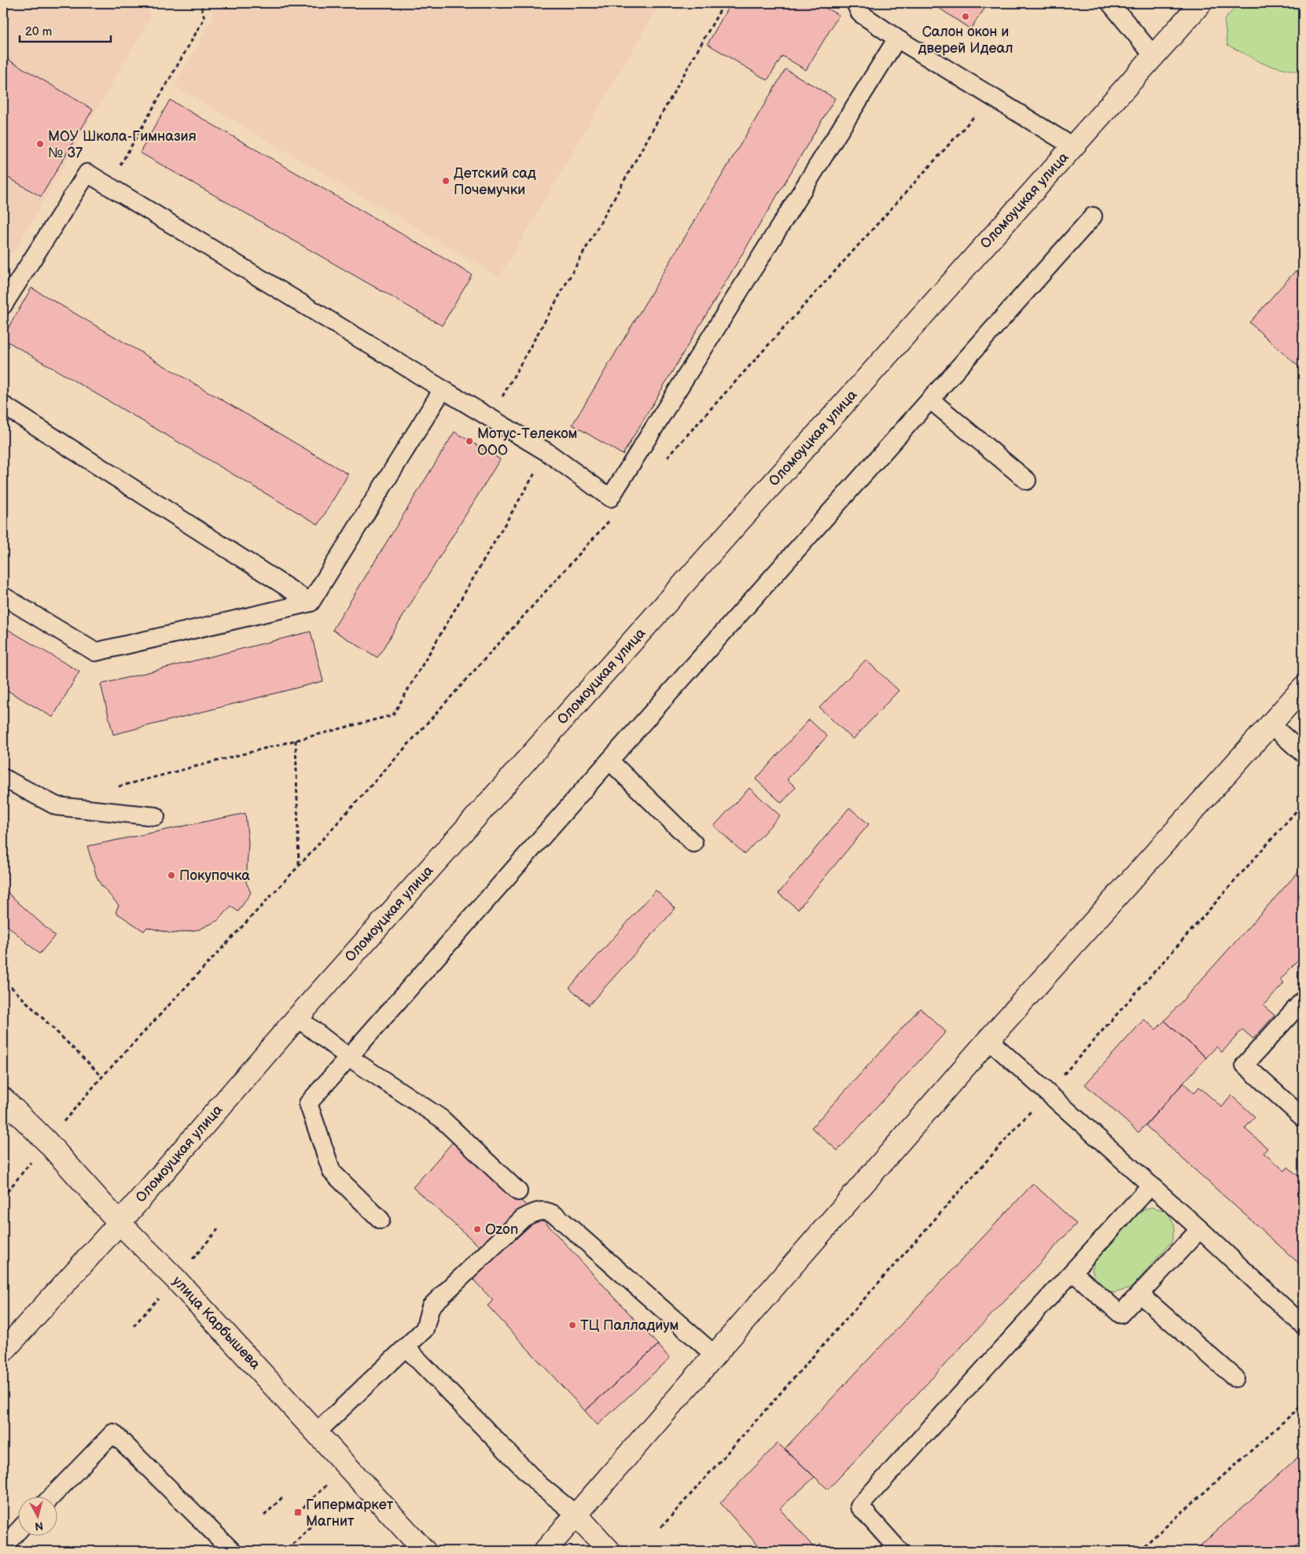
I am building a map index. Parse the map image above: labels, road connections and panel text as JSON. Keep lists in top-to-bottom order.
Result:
{
  "streets": {
    "street": ["Оломоуцкая улица", "улица Карбышева"]
  },
  "crossings": [
    ["Оломоуцкая улица", "улица Карбышева"]
  ],
  "places": {
    "other": [
      "Салон окон и дверей Идеал",
      "МОУ Школа-Гимназия № 37",
      "Детский сад Почемучки",
      "Мотус-Телеком ООО",
      "Покупочка",
      "Ozon",
      "ТЦ Палладиум"
    ],
    "transit": ["Гипермаркет Магнит"]
  },
  "scale_bar": "20 m",
  "north": "bottom"
}
